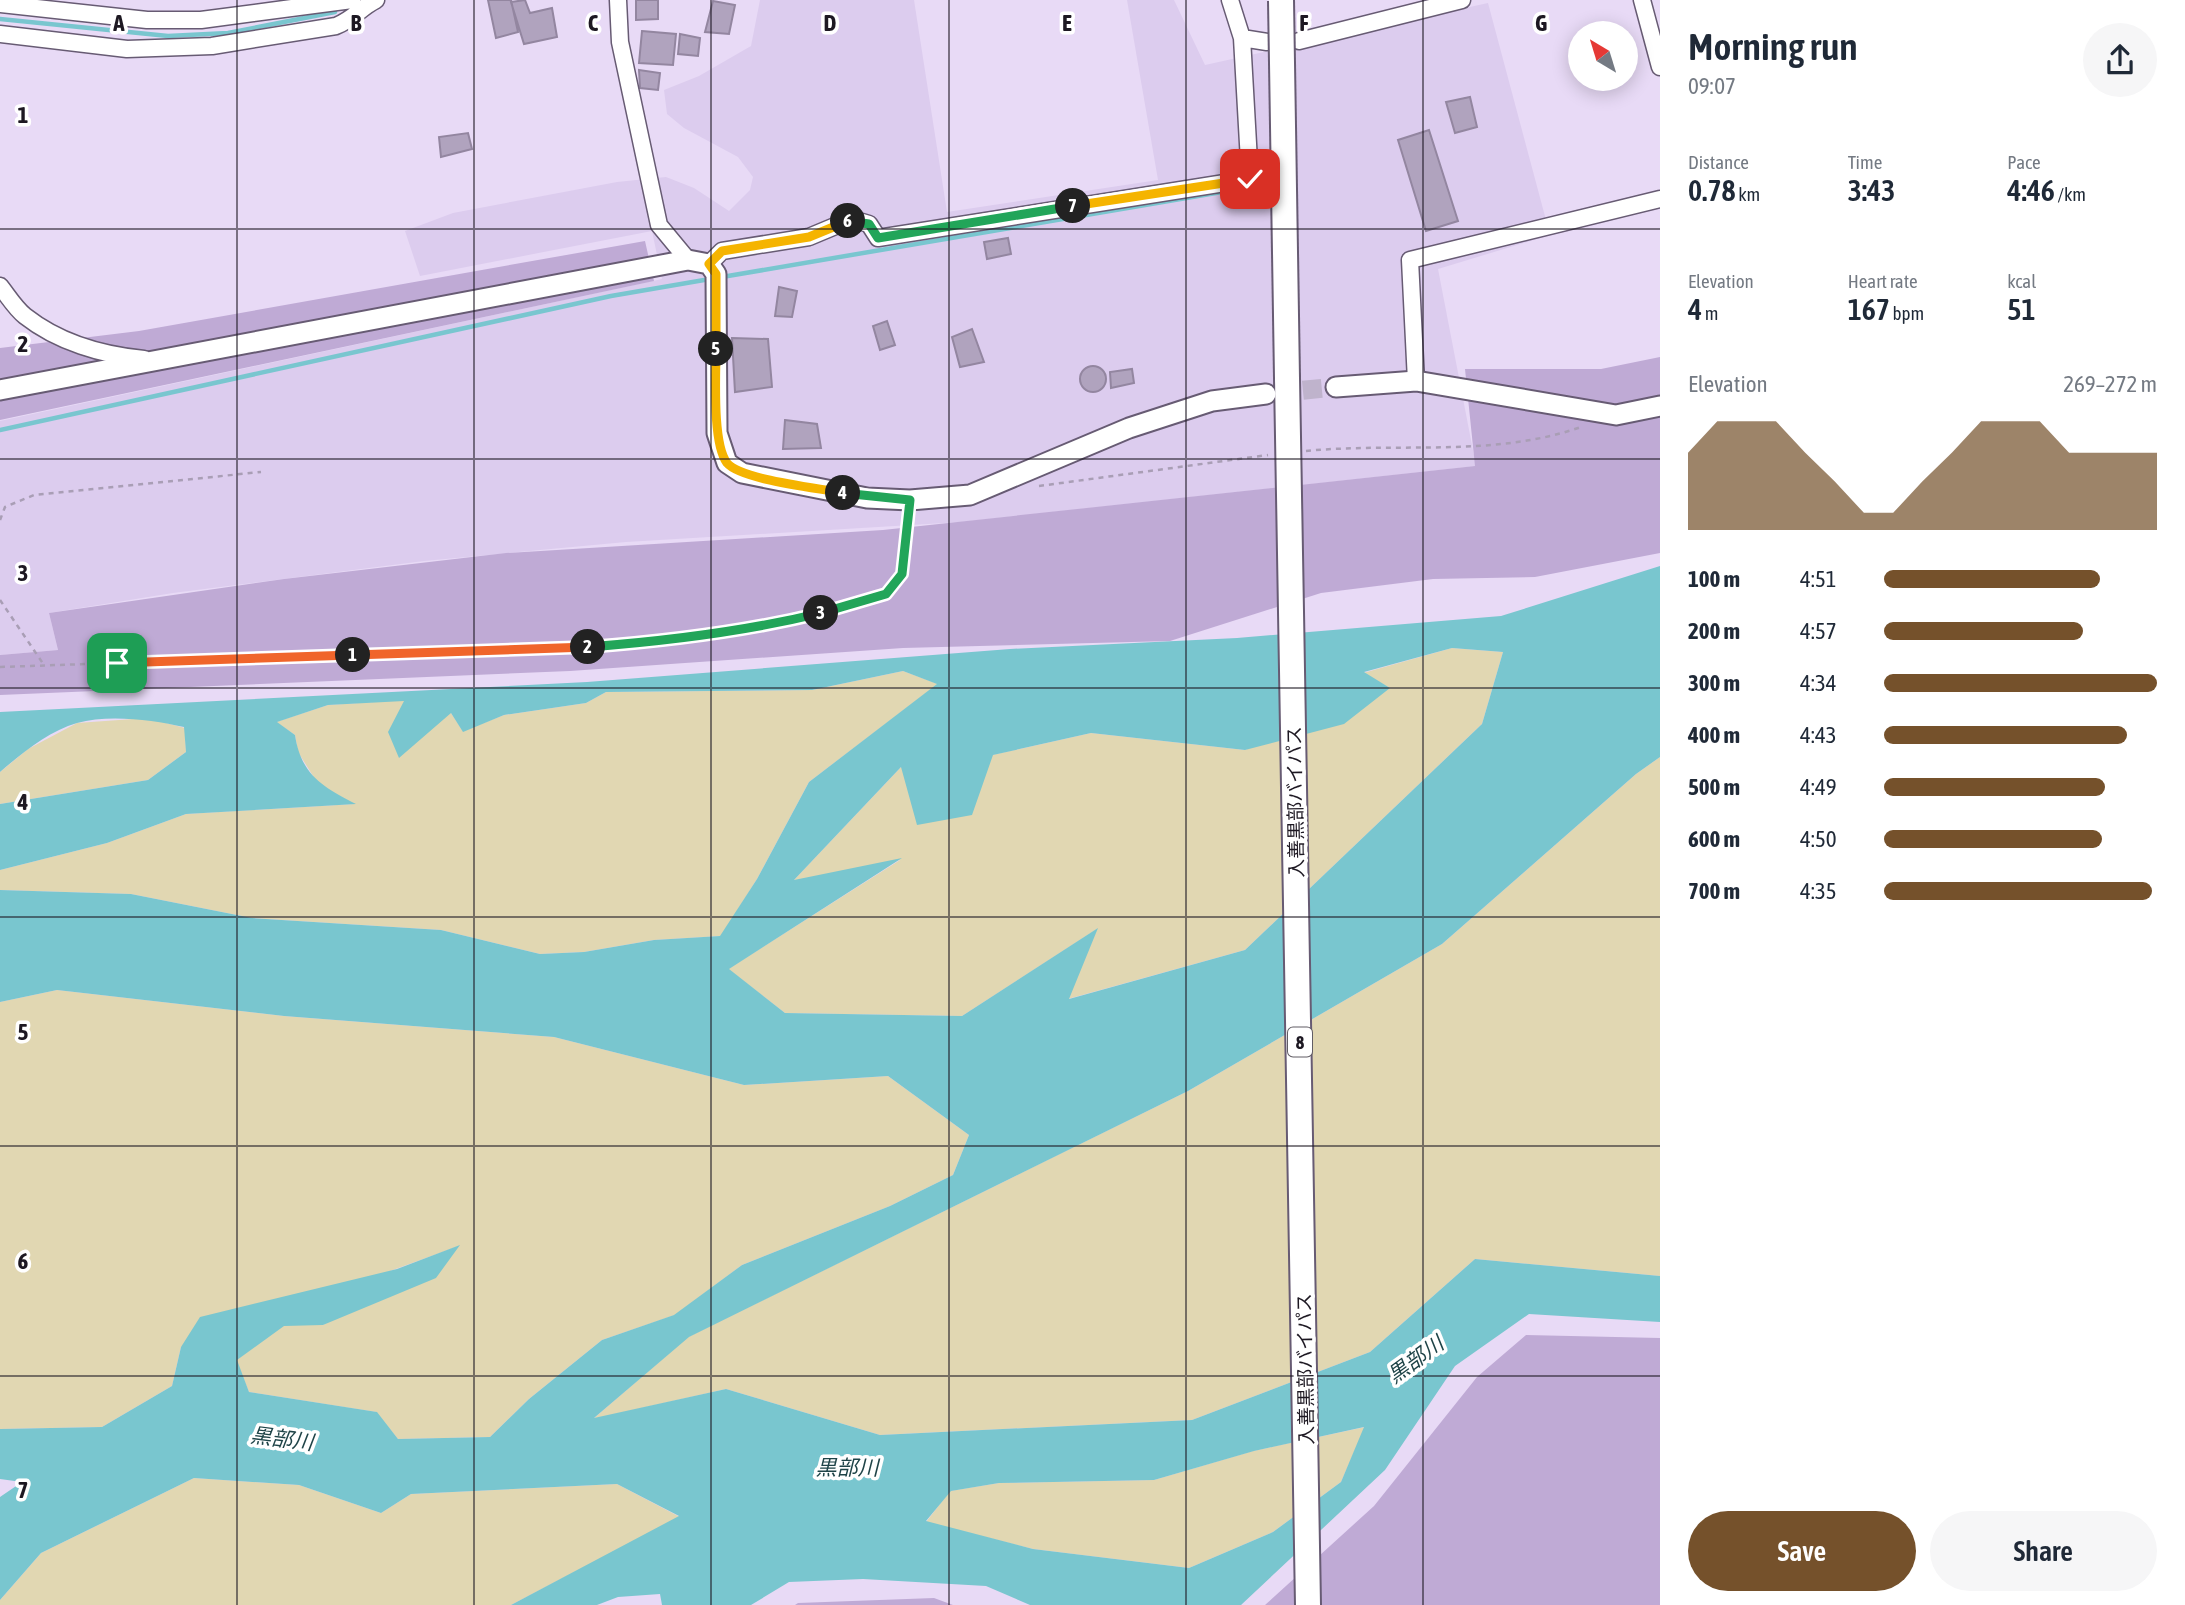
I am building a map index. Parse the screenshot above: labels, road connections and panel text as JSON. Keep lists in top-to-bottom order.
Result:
{
  "streets": {
    "highway": ["入善黒部バイパス", "8"]
  },
  "water": ["黒部川"],
  "north": "top left",
  "page": {
    "heading": ["Morning run", "09:07"],
    "stats": [
      ["Distance", "0.78 km"],
      ["Time", "3:43"],
      ["Pace", "4:46 /km"],
      ["Elevation", "4 m"],
      ["Heart rate", "167 bpm"],
      ["kcal", "51"]
    ],
    "pins": [
      "7",
      "6",
      "5",
      "4",
      "3",
      "2",
      "1"
    ],
    "chart": ["Elevation", "269–272 m"],
    "list": [
      {
        "name": "100 m",
        "note": "4:51"
      },
      {
        "name": "200 m",
        "note": "4:57"
      },
      {
        "name": "300 m",
        "note": "4:34"
      },
      {
        "name": "400 m",
        "note": "4:43"
      },
      {
        "name": "500 m",
        "note": "4:49"
      },
      {
        "name": "600 m",
        "note": "4:50"
      },
      {
        "name": "700 m",
        "note": "4:35"
      }
    ],
    "buttons": ["Save", "Share"]
  },
  "grid": {
    "columns": [
      "A",
      "B",
      "C",
      "D",
      "E",
      "F",
      "G"
    ],
    "rows": [
      "1",
      "2",
      "3",
      "4",
      "5",
      "6",
      "7"
    ]
  }
}
